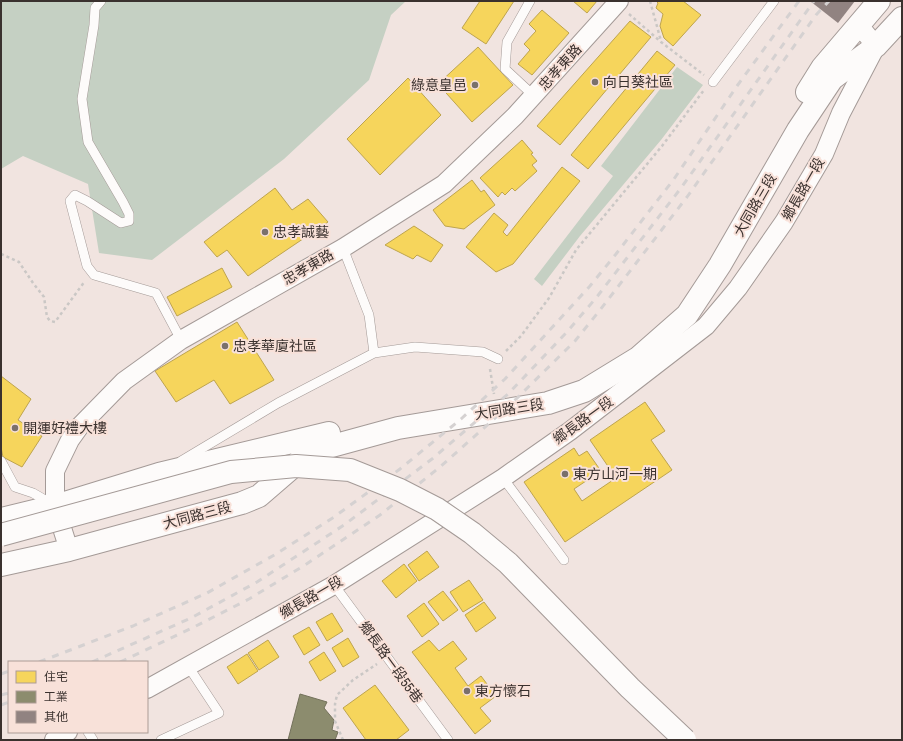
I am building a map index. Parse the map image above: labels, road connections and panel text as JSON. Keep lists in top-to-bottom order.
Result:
{
  "streets": {
    "main road": ["大同路三段"],
    "street": ["忠孝東路", "鄉長路一段"],
    "lane": ["鄉長路一段55巷"]
  },
  "crossings": [
    ["忠孝東路", "大同路三段"],
    ["鄉長路一段", "大同路三段"],
    ["鄉長路一段", "鄉長路一段55巷"]
  ],
  "places": [
    "向日葵社區",
    "綠意皇邑",
    "忠孝誠藝",
    "忠孝華廈社區",
    "開運好禮大樓",
    "東方山河一期",
    "東方懷石"
  ],
  "legend": ["住宅", "工業", "其他"]
}
